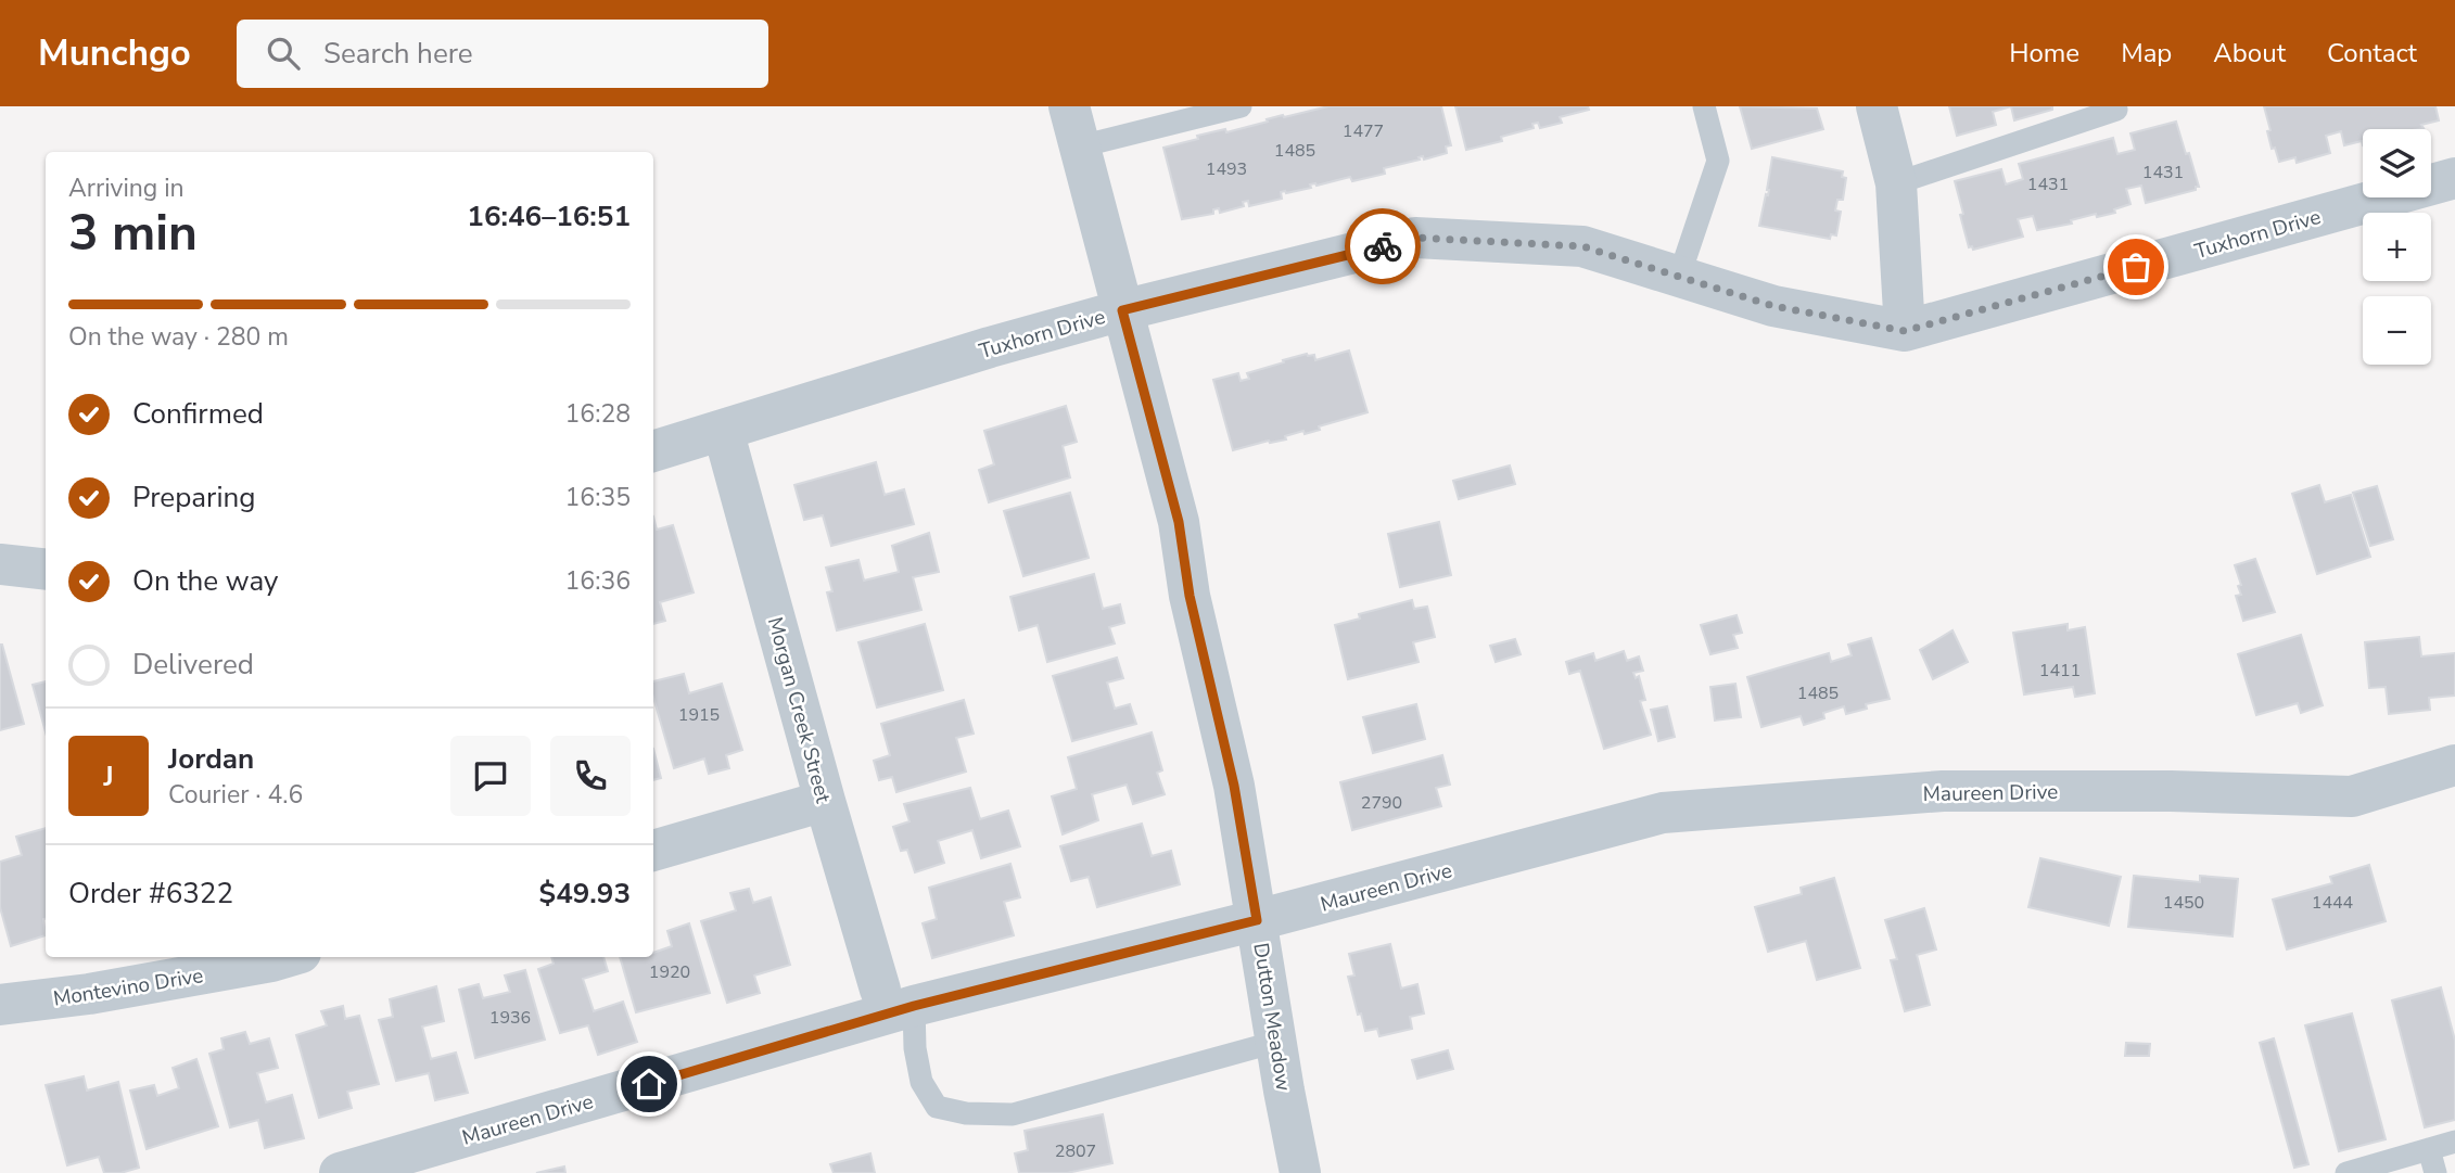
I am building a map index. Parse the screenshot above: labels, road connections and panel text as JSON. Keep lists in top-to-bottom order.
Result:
{
  "streets": {
    "street": [
      "Tuxhorn Drive",
      "Morgan Creek Street",
      "Maureen Drive",
      "Montevino Drive",
      "Dutton Meadow"
    ]
  },
  "crossings": [
    ["Tuxhorn Drive", "Morgan Creek Street"],
    ["Tuxhorn Drive", "Dutton Meadow"],
    ["Morgan Creek Street", "Maureen Drive"],
    ["Maureen Drive", "Dutton Meadow"]
  ],
  "house_numbers": [
    "1477",
    "1485",
    "1493",
    "1431",
    "1431",
    "1411",
    "1485",
    "1915",
    "2790",
    "1450",
    "1444",
    "1920",
    "1936",
    "2807"
  ],
  "page": {
    "header": "Munchgo",
    "search": "Search here",
    "nav": [
      "Home",
      "Map",
      "About",
      "Contact"
    ],
    "map_buttons": ["+", "−"],
    "heading": ["3 min", "Arriving in", "16:46–16:51"],
    "panel": [
      "Jordan",
      "Courier · 4.6",
      "Order #6322",
      "$49.93"
    ],
    "bar": "On the way · 280 m",
    "list": [
      ["Confirmed", "16:28"],
      ["Preparing", "16:35"],
      ["On the way", "16:36"],
      "Delivered"
    ],
    "round": "J"
  }
}
